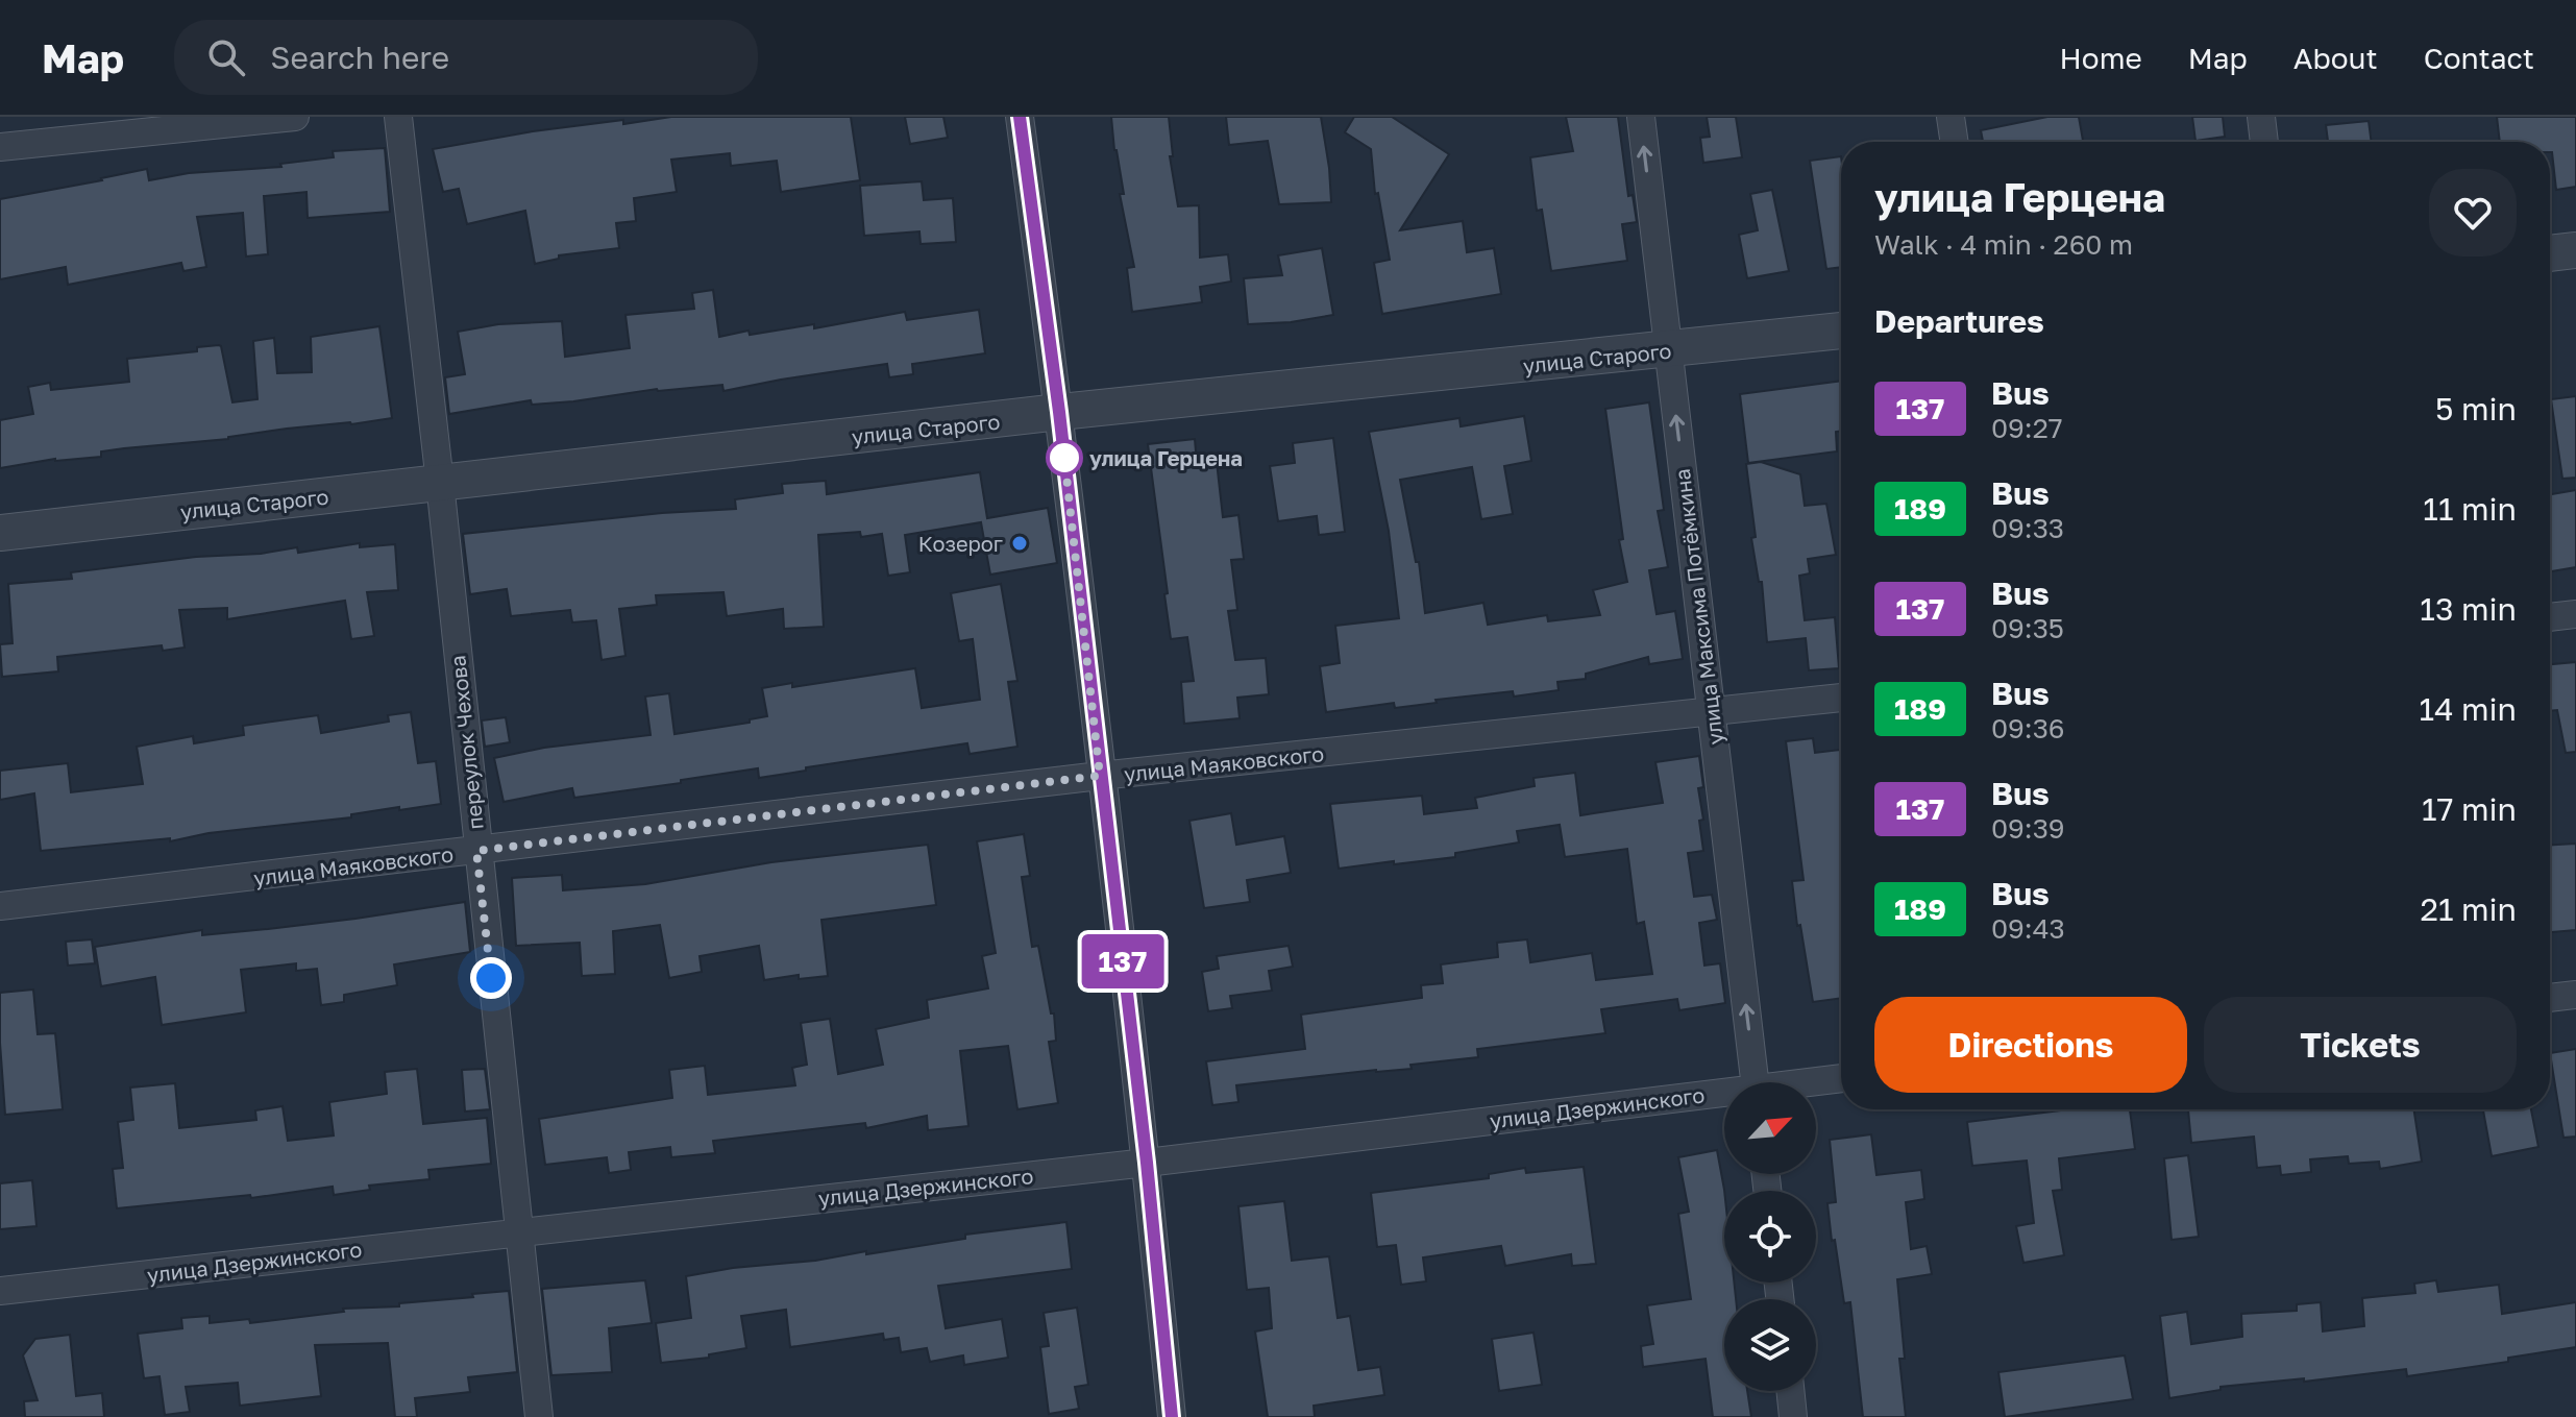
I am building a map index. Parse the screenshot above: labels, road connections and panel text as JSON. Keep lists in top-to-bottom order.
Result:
{
  "streets": {
    "street": [
      "улица Старого",
      "улица Максима Потёмкина",
      "переулок Чехова",
      "улица Маяковского",
      "улица Дзержинского"
    ]
  },
  "crossings": [
    ["улица Старого", "улица Максима Потёмкина"],
    ["улица Старого", "переулок Чехова"],
    ["улица Максима Потёмкина", "улица Маяковского"],
    ["переулок Чехова", "улица Маяковского"],
    ["переулок Чехова", "улица Дзержинского"]
  ],
  "one_way": ["улица Максима Потёмкина"],
  "places": ["улица Герцена", "Козерог"],
  "lines": ["bus line 137"],
  "north": "top right",
  "page": {
    "header": "Map",
    "search": "Search here",
    "nav": [
      "Home",
      "Map",
      "About",
      "Contact"
    ],
    "on_map": "137",
    "heading": [
      ["улица Герцена", "Walk · 4 min · 260 m"],
      "Departures"
    ],
    "list": [
      {
        "mark": "137",
        "name": "Bus",
        "note": "09:27",
        "value": "5 min"
      },
      {
        "mark": "189",
        "name": "Bus",
        "note": "09:33",
        "value": "11 min"
      },
      {
        "mark": "137",
        "name": "Bus",
        "note": "09:35",
        "value": "13 min"
      },
      {
        "mark": "189",
        "name": "Bus",
        "note": "09:36",
        "value": "14 min"
      },
      {
        "mark": "137",
        "name": "Bus",
        "note": "09:39",
        "value": "17 min"
      },
      {
        "mark": "189",
        "name": "Bus",
        "note": "09:43",
        "value": "21 min"
      }
    ],
    "buttons": ["Directions", "Tickets"]
  }
}
